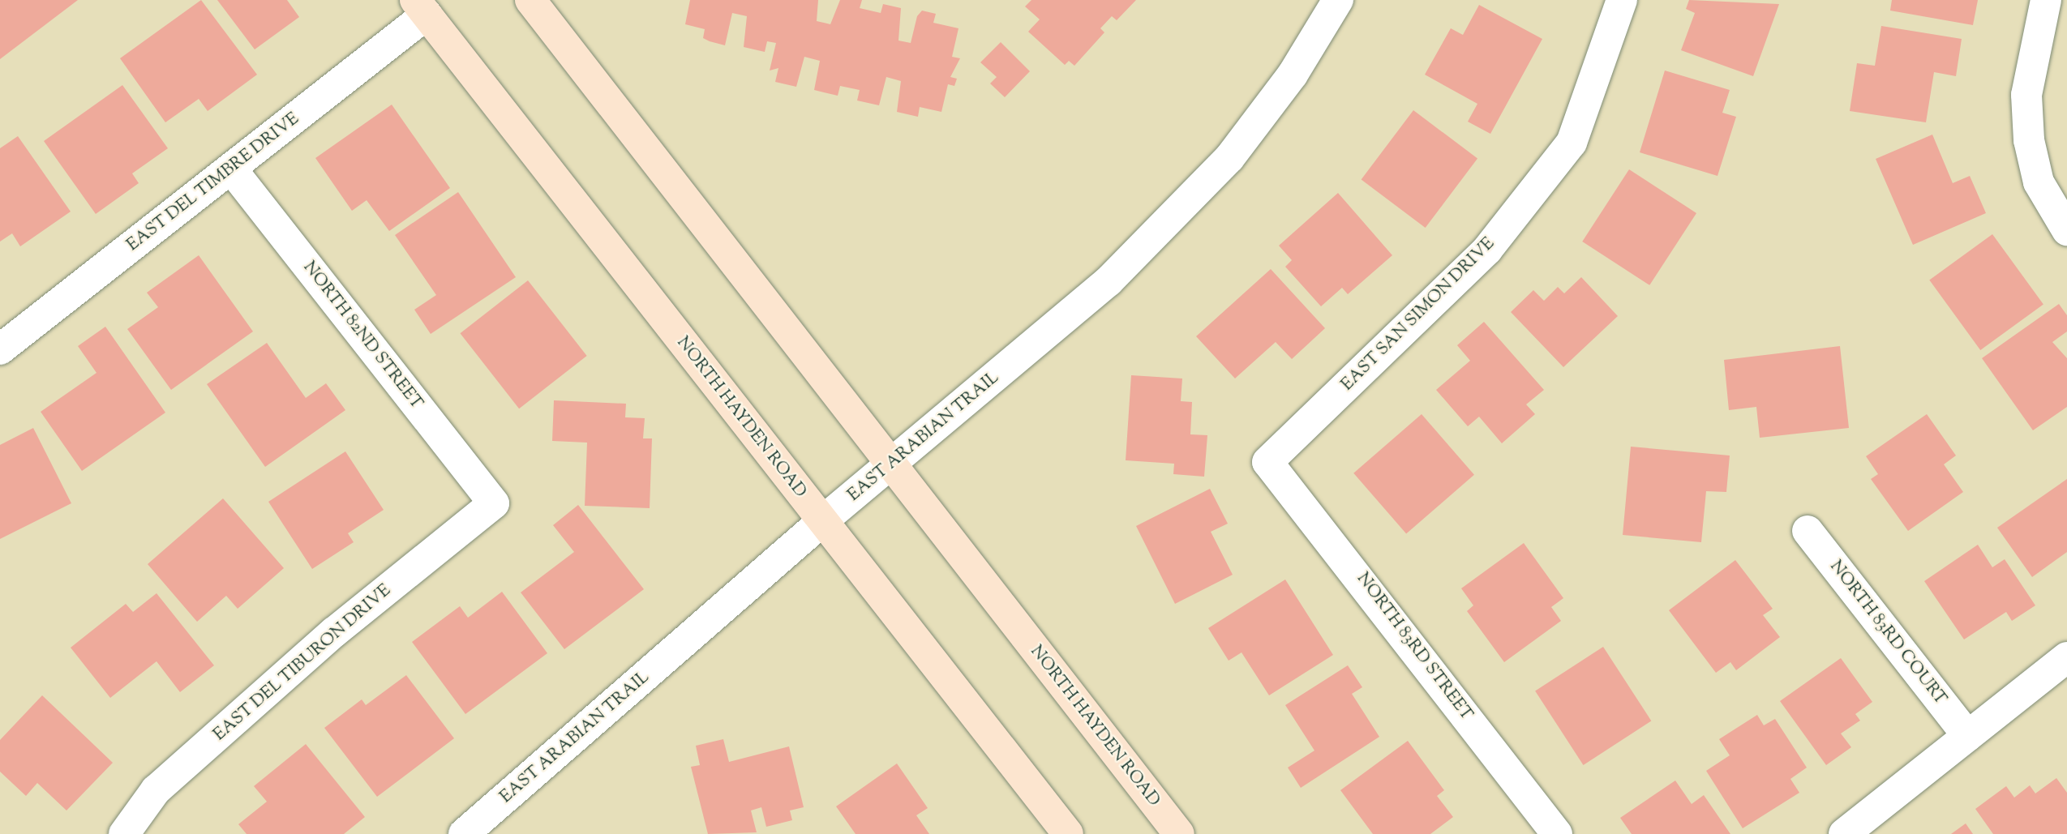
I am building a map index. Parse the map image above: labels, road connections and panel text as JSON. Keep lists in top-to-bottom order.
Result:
{
  "streets": {
    "main road": ["NORTH HAYDEN ROAD"],
    "street": [
      "EAST DEL TIMBRE DRIVE",
      "EAST SAN SIMON DRIVE",
      "NORTH 82ND STREET",
      "EAST ARABIAN TRAIL",
      "NORTH 83RD COURT",
      "NORTH 83RD STREET",
      "EAST DEL TIBURON DRIVE"
    ]
  },
  "crossings": [
    ["EAST DEL TIMBRE DRIVE", "NORTH 82ND STREET"],
    ["EAST DEL TIMBRE DRIVE", "NORTH HAYDEN ROAD"],
    ["EAST SAN SIMON DRIVE", "NORTH 83RD STREET"],
    ["NORTH 82ND STREET", "EAST DEL TIBURON DRIVE"],
    ["NORTH HAYDEN ROAD", "EAST ARABIAN TRAIL"]
  ]
}
